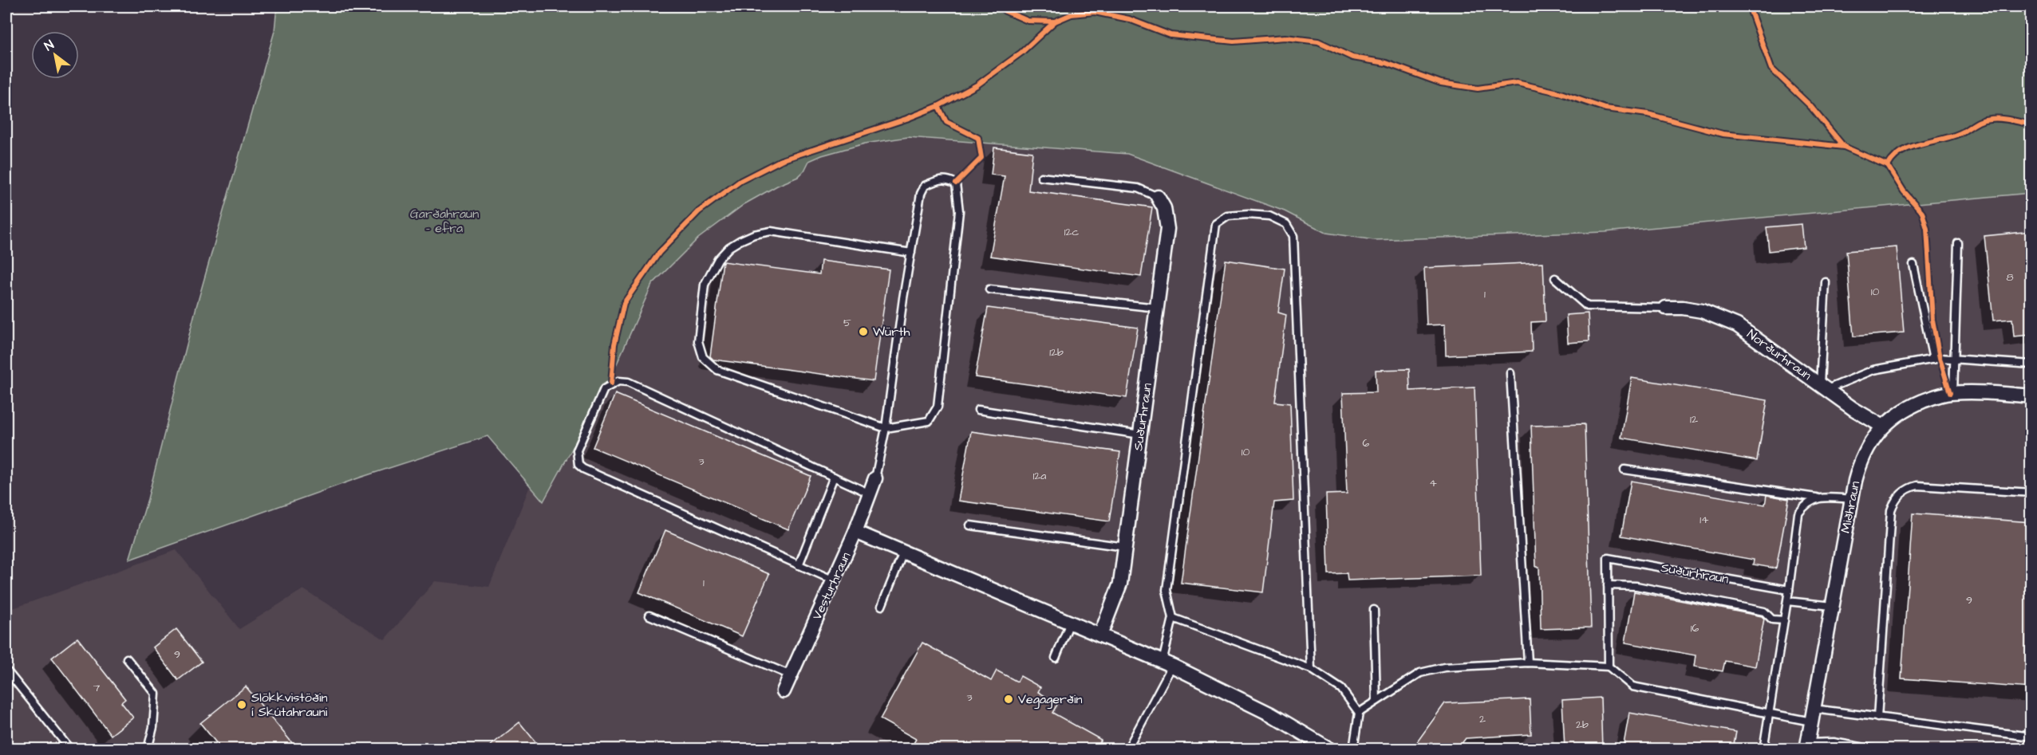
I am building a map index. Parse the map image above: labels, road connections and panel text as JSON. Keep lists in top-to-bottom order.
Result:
{
  "streets": {
    "street": [
      "Norðurhraun",
      "Suðurhraun",
      "Miðhraun",
      "Vesturhraun"
    ]
  },
  "crossings": [
    ["Norðurhraun", "Miðhraun"]
  ],
  "parks": ["Garðahraun - efra"],
  "places": ["Würth", "Vegagerðin", "Slökkvistöðin í Skútahrauni"],
  "house_numbers": [
    "12c",
    "8",
    "10",
    "1",
    "5",
    "12b",
    "12",
    "6",
    "10",
    "3",
    "12a",
    "4",
    "14",
    "1",
    "9",
    "16",
    "9",
    "7",
    "3",
    "2",
    "2b"
  ],
  "north": "top left"
}
